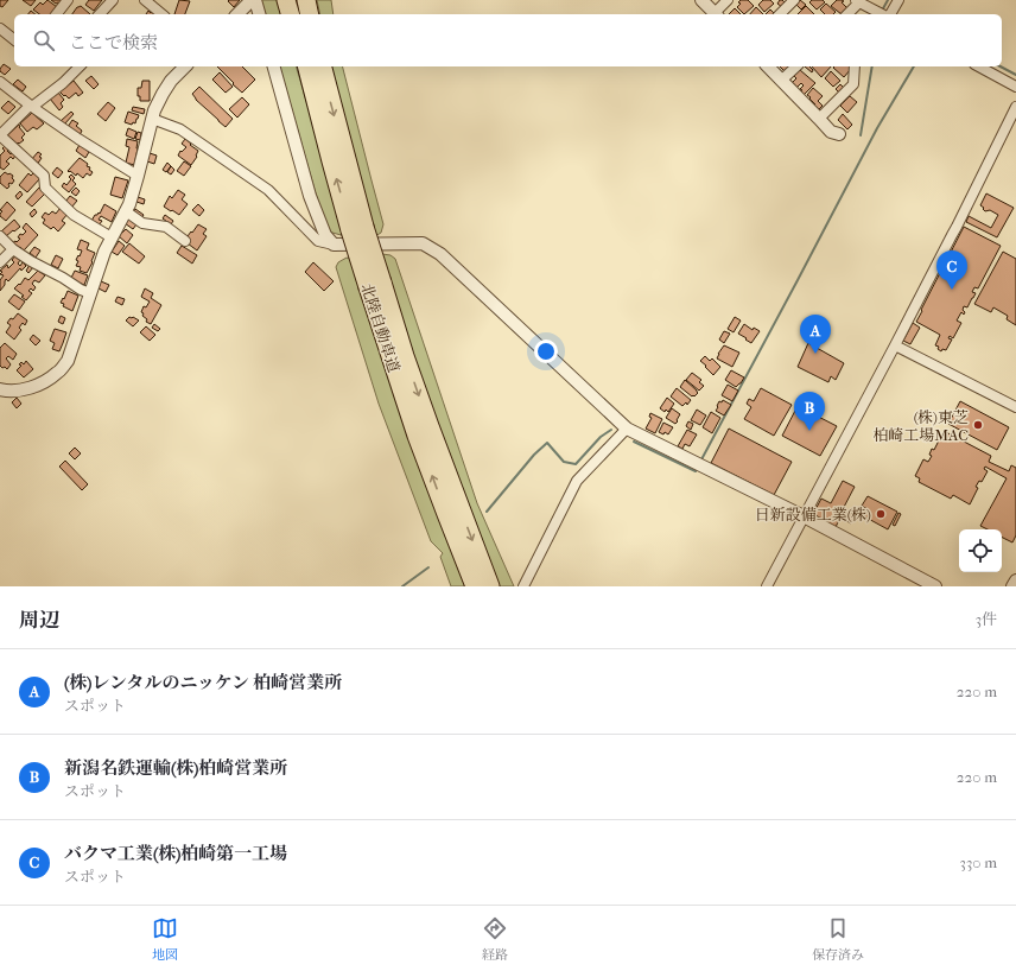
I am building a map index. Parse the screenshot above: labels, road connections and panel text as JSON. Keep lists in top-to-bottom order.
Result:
{
  "streets": {
    "highway": ["北陸自動車道"]
  },
  "places": ["(株)東芝 柏崎工場MAC", "日新設備工業(株)"],
  "page": {
    "search": "ここで検索",
    "pins": ["C", "A", "B"],
    "heading": ["周辺", "3件"],
    "list": [
      {
        "mark": "A",
        "name": "(株)レンタルのニッケン 柏崎営業所",
        "note": "スポット",
        "value": "220 m"
      },
      {
        "mark": "B",
        "name": "新潟名鉄運輸(株)柏崎営業所",
        "note": "スポット",
        "value": "220 m"
      },
      {
        "mark": "C",
        "name": "バクマ工業(株)柏崎第一工場",
        "note": "スポット",
        "value": "330 m"
      }
    ],
    "nav": ["地図", "経路", "保存済み"]
  }
}
